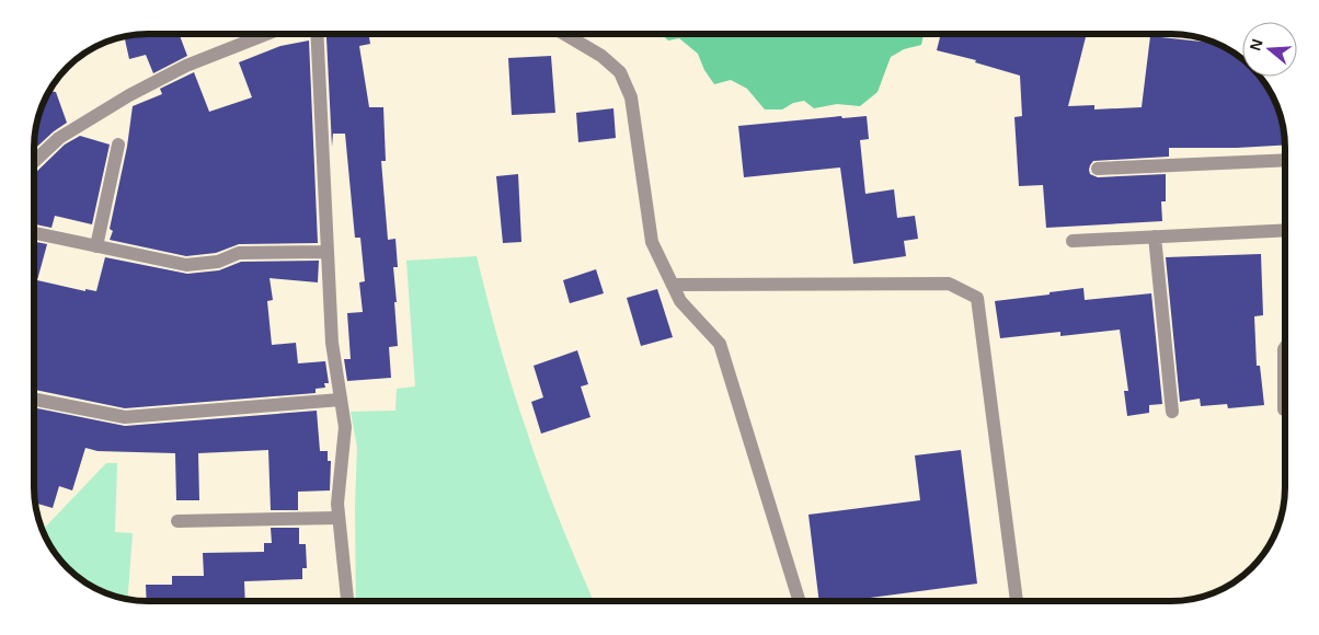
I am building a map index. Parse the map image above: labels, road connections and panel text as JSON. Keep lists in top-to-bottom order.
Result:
{
  "north": "left"
}
